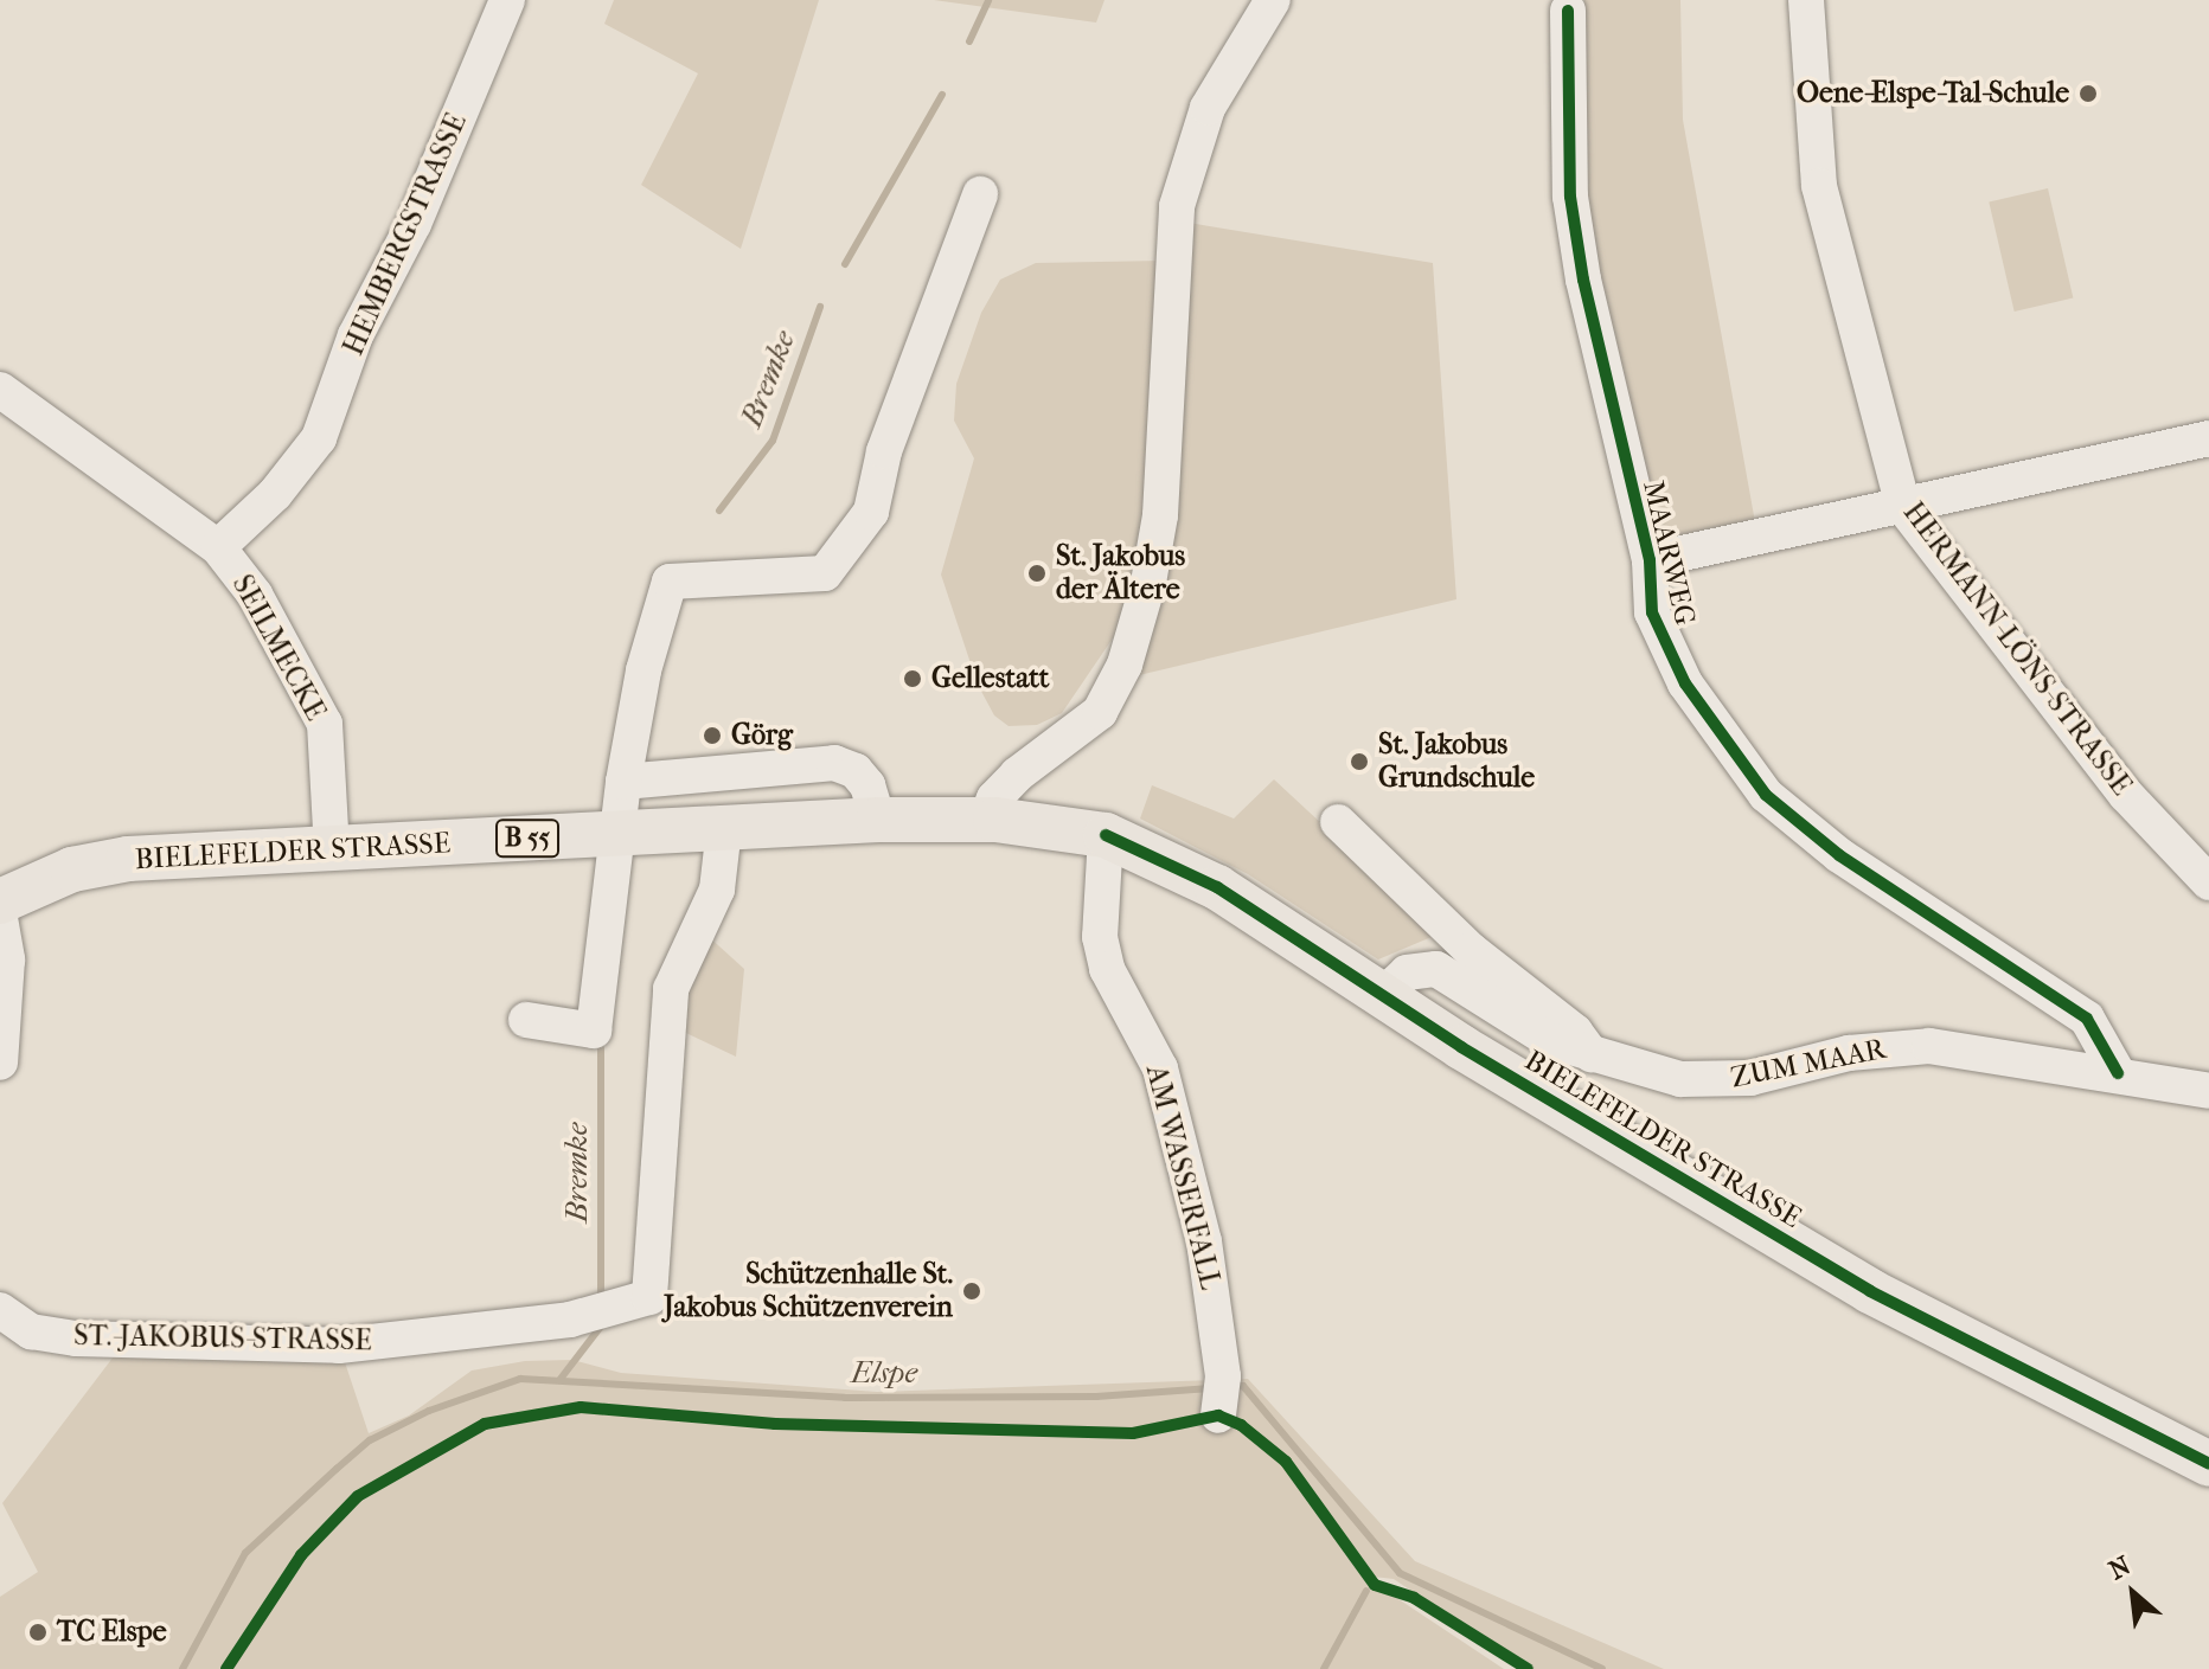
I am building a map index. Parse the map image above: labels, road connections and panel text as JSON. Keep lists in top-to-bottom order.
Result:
{
  "streets": {
    "main road": ["B 55", "BIELEFELDER STRASSE"],
    "street": [
      "HEMBERGSTRASSE",
      "MAARWEG",
      "SEILMECKE",
      "HERMANN-LÖNS-STRASSE",
      "ZUM MAAR",
      "AM WASSERFALL",
      "ST.-JAKOBUS-STRASSE"
    ]
  },
  "crossings": [
    ["HEMBERGSTRASSE", "SEILMECKE"],
    ["MAARWEG", "ZUM MAAR"],
    ["SEILMECKE", "BIELEFELDER STRASSE"],
    ["BIELEFELDER STRASSE", "ZUM MAAR"],
    ["BIELEFELDER STRASSE", "AM WASSERFALL"],
    ["BIELEFELDER STRASSE", "ST.-JAKOBUS-STRASSE"]
  ],
  "water": ["Bremke", "Elspe"],
  "places": [
    "Oene-Elspe-Tal-Schule",
    "St. Jakobus der Ältere",
    "Gellestatt",
    "Görg",
    "St. Jakobus Grundschule",
    "Schützenhalle St. Jakobus Schützenverein",
    "TC Elspe"
  ],
  "north": "top left"
}
